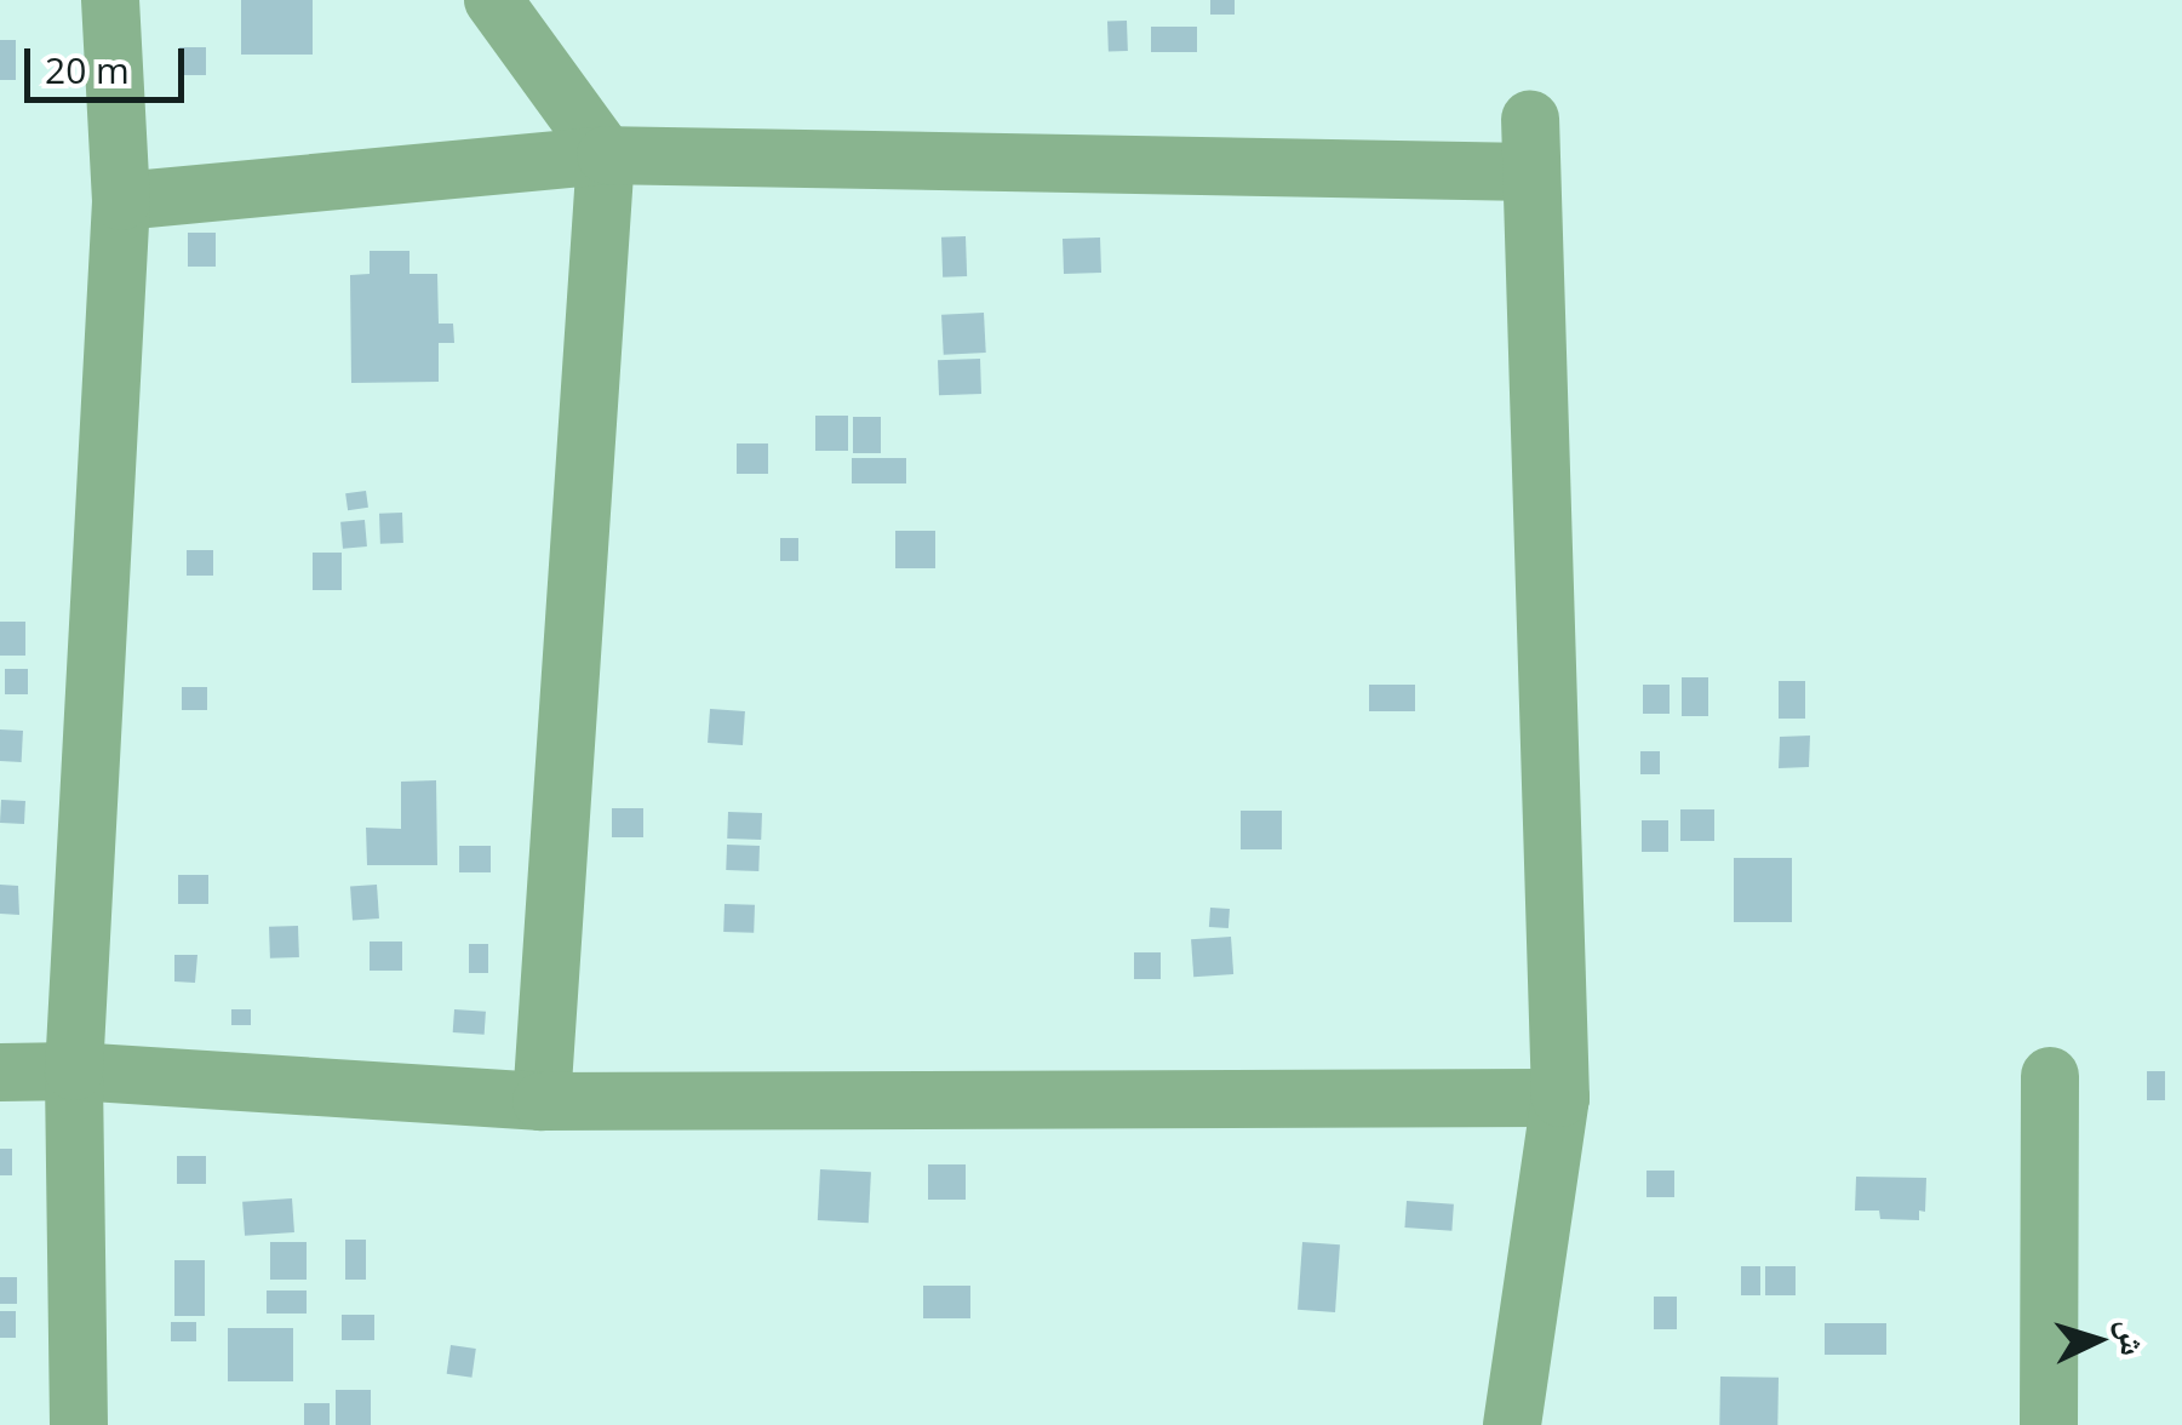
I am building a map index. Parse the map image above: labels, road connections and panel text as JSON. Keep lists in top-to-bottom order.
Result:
{
  "scale_bar": "20 m",
  "north": "right"
}
